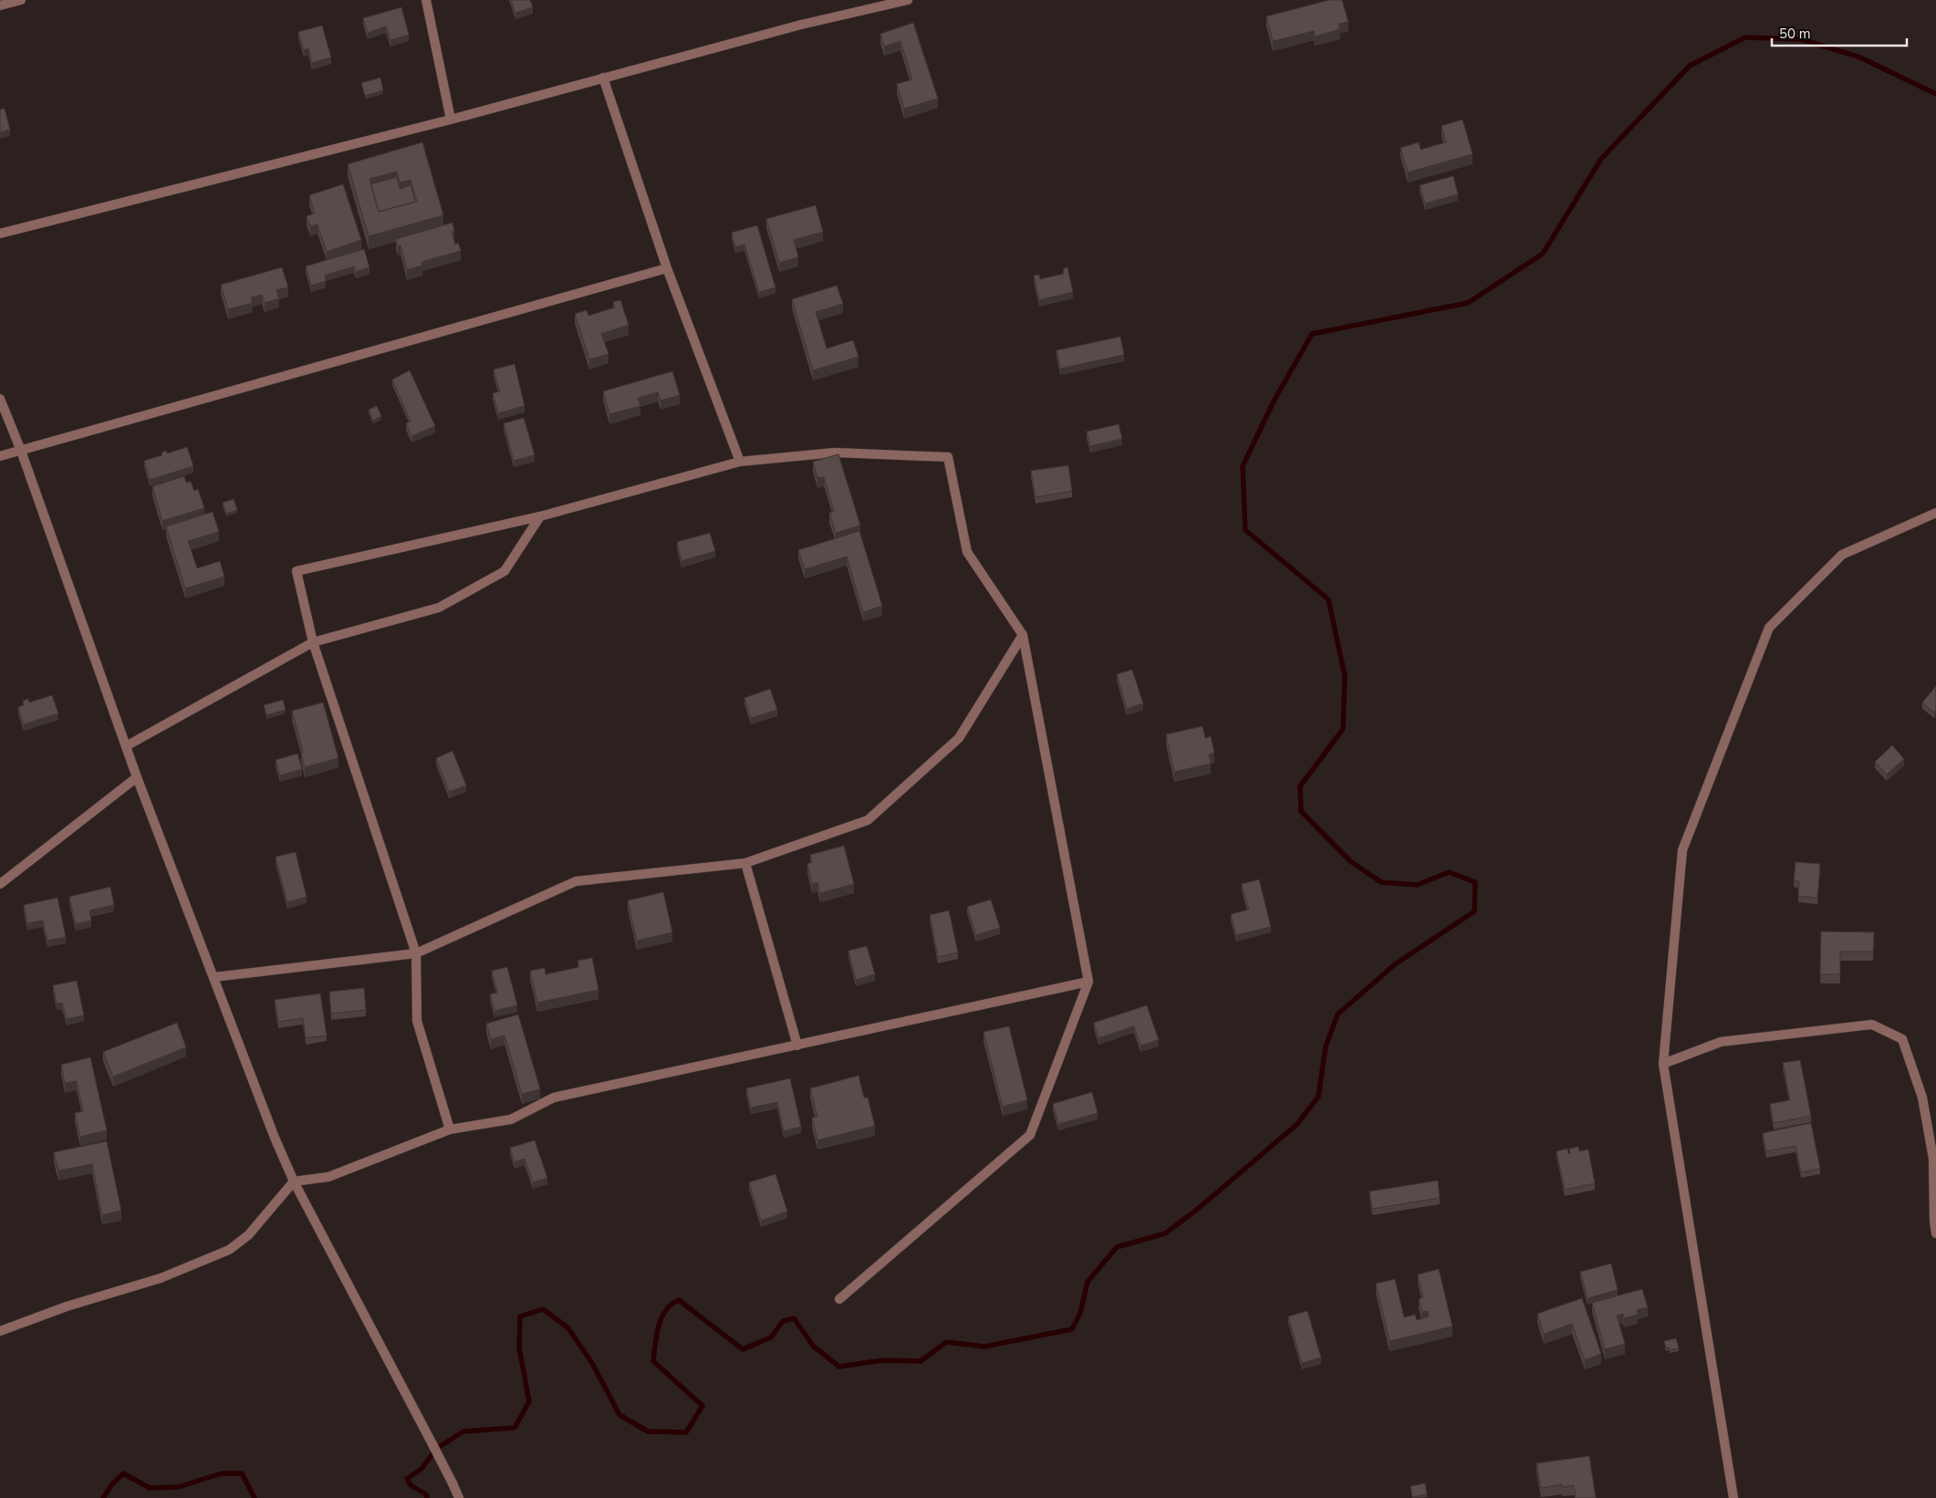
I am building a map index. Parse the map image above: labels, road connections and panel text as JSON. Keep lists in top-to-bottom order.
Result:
{
  "scale_bar": "50 m"
}
